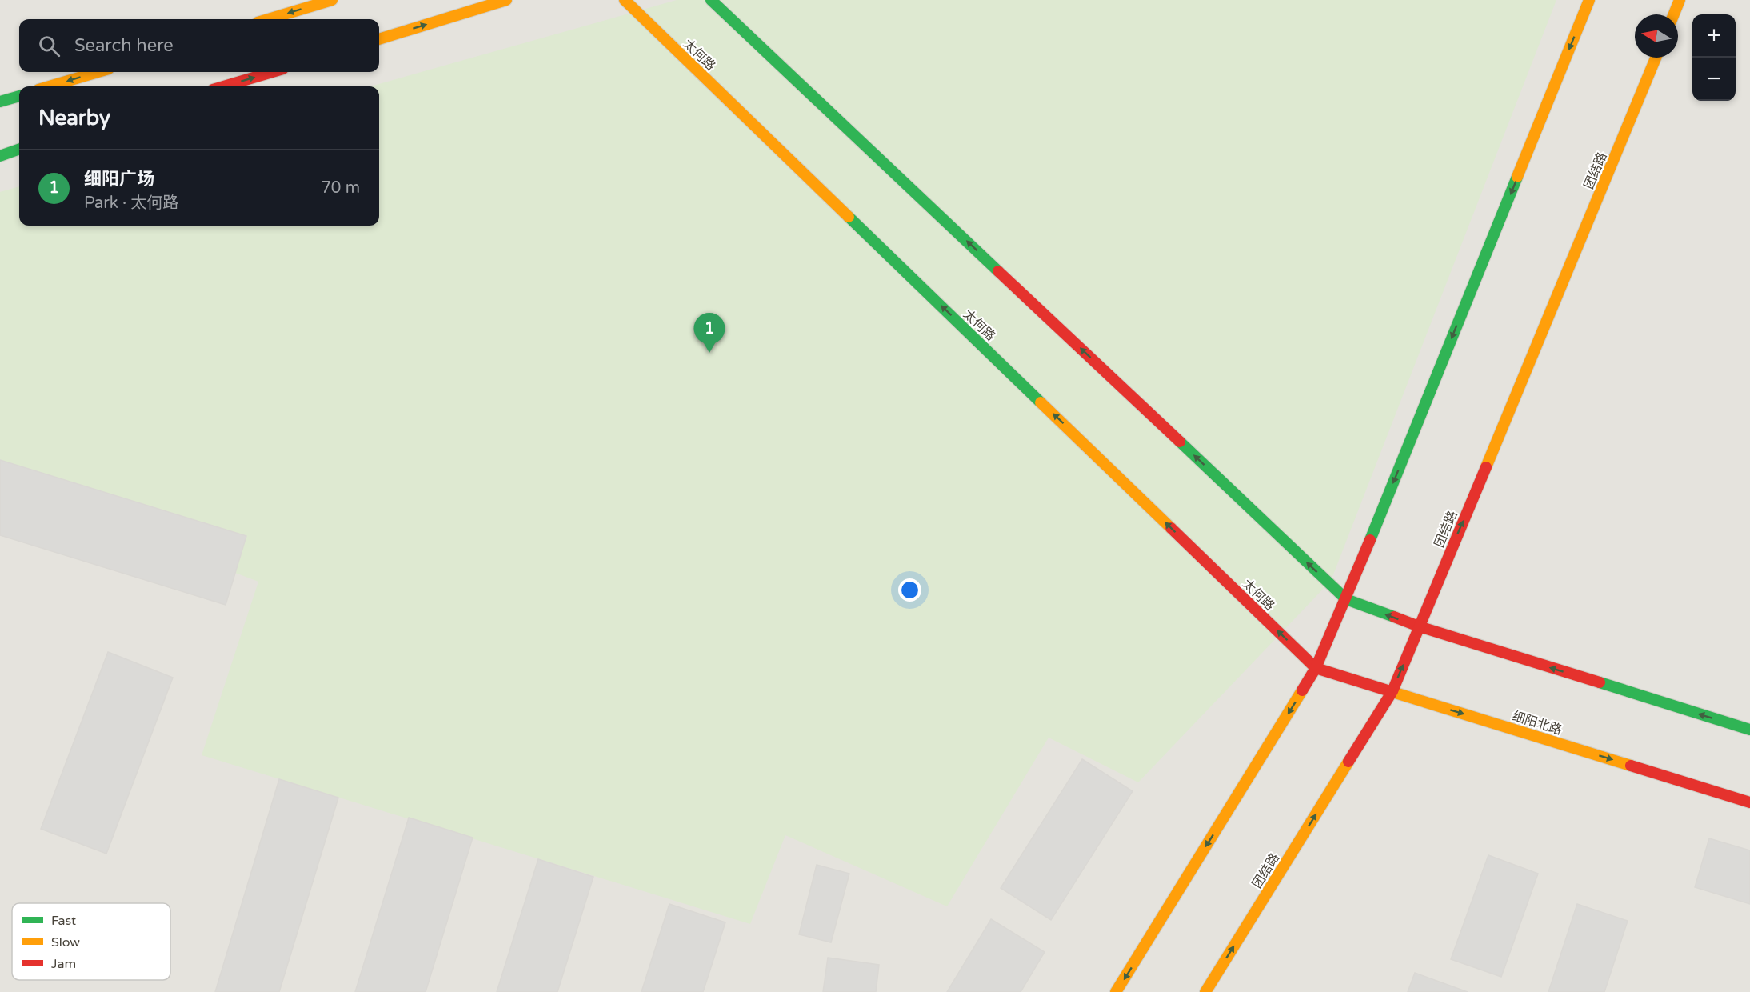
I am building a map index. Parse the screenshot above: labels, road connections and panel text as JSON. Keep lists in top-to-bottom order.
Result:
{
  "streets": {
    "main road": ["太何路", "团结路", "细阳北路"]
  },
  "crossings": [
    ["太何路", "细阳北路"],
    ["团结路", "细阳北路"]
  ],
  "legend": ["Fast", "Slow", "Jam"],
  "north": "left",
  "page": {
    "map_buttons": ["+", "−"],
    "search": "Search here",
    "heading": "Nearby",
    "list": [
      {
        "mark": "1",
        "name": "细阳广场",
        "note": "Park · 太何路",
        "value": "70 m"
      }
    ],
    "pins": "1"
  }
}
